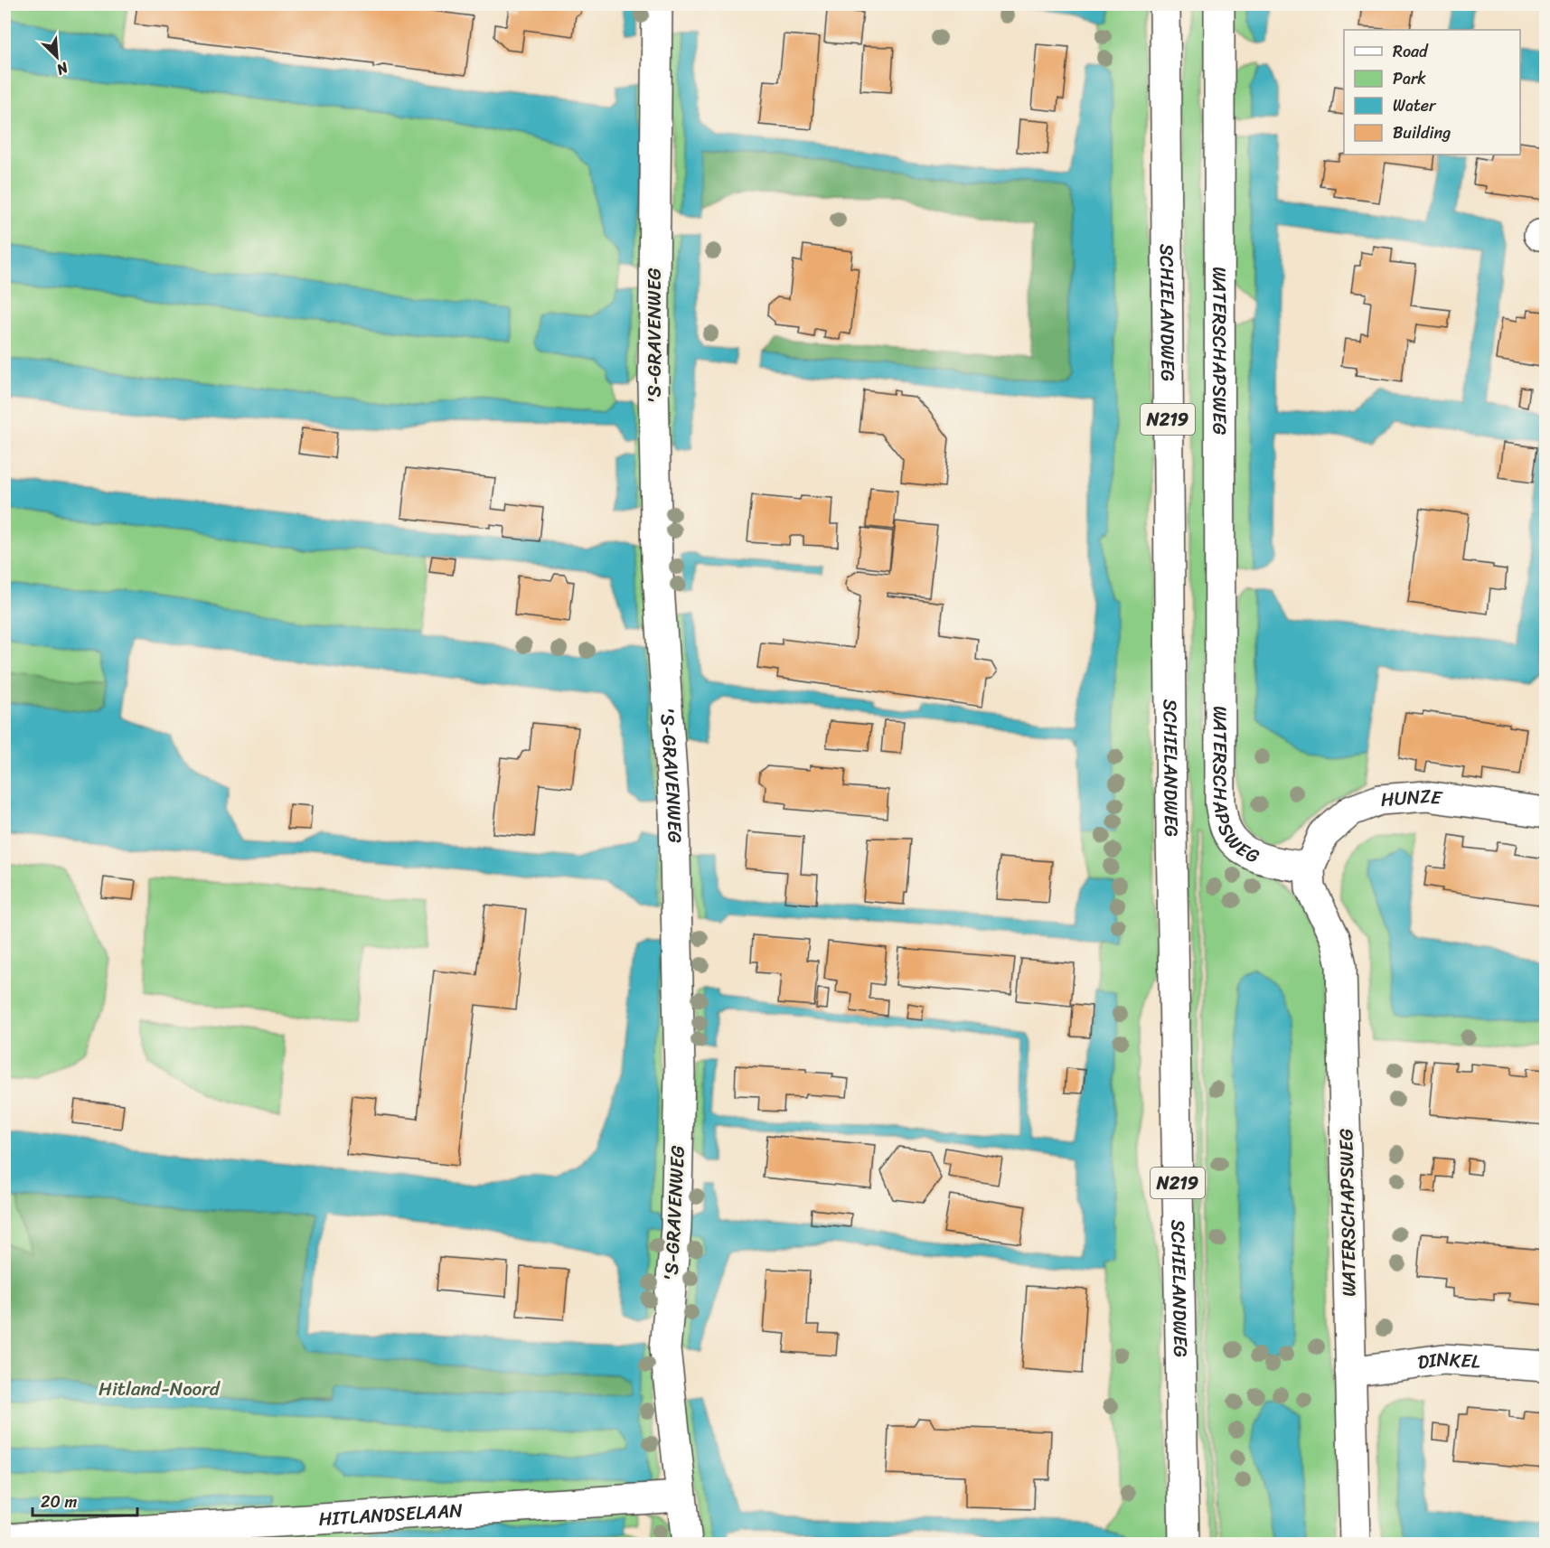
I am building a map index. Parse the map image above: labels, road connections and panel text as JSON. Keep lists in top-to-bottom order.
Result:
{
  "streets": {
    "street": [
      "SCHIELANDWEG",
      "'S-GRAVENWEG",
      "WATERSCHAPSWEG",
      "N219",
      "HUNZE",
      "DINKEL",
      "HITLANDSELAAN"
    ]
  },
  "crossings": [
    ["'S-GRAVENWEG", "HITLANDSELAAN"],
    ["WATERSCHAPSWEG", "HUNZE"],
    ["WATERSCHAPSWEG", "DINKEL"]
  ],
  "parks": ["Hitland-Noord"],
  "legend": [
    "Road",
    "Park",
    "Water",
    "Building"
  ],
  "scale_bar": "20 m",
  "north": "bottom right"
}
